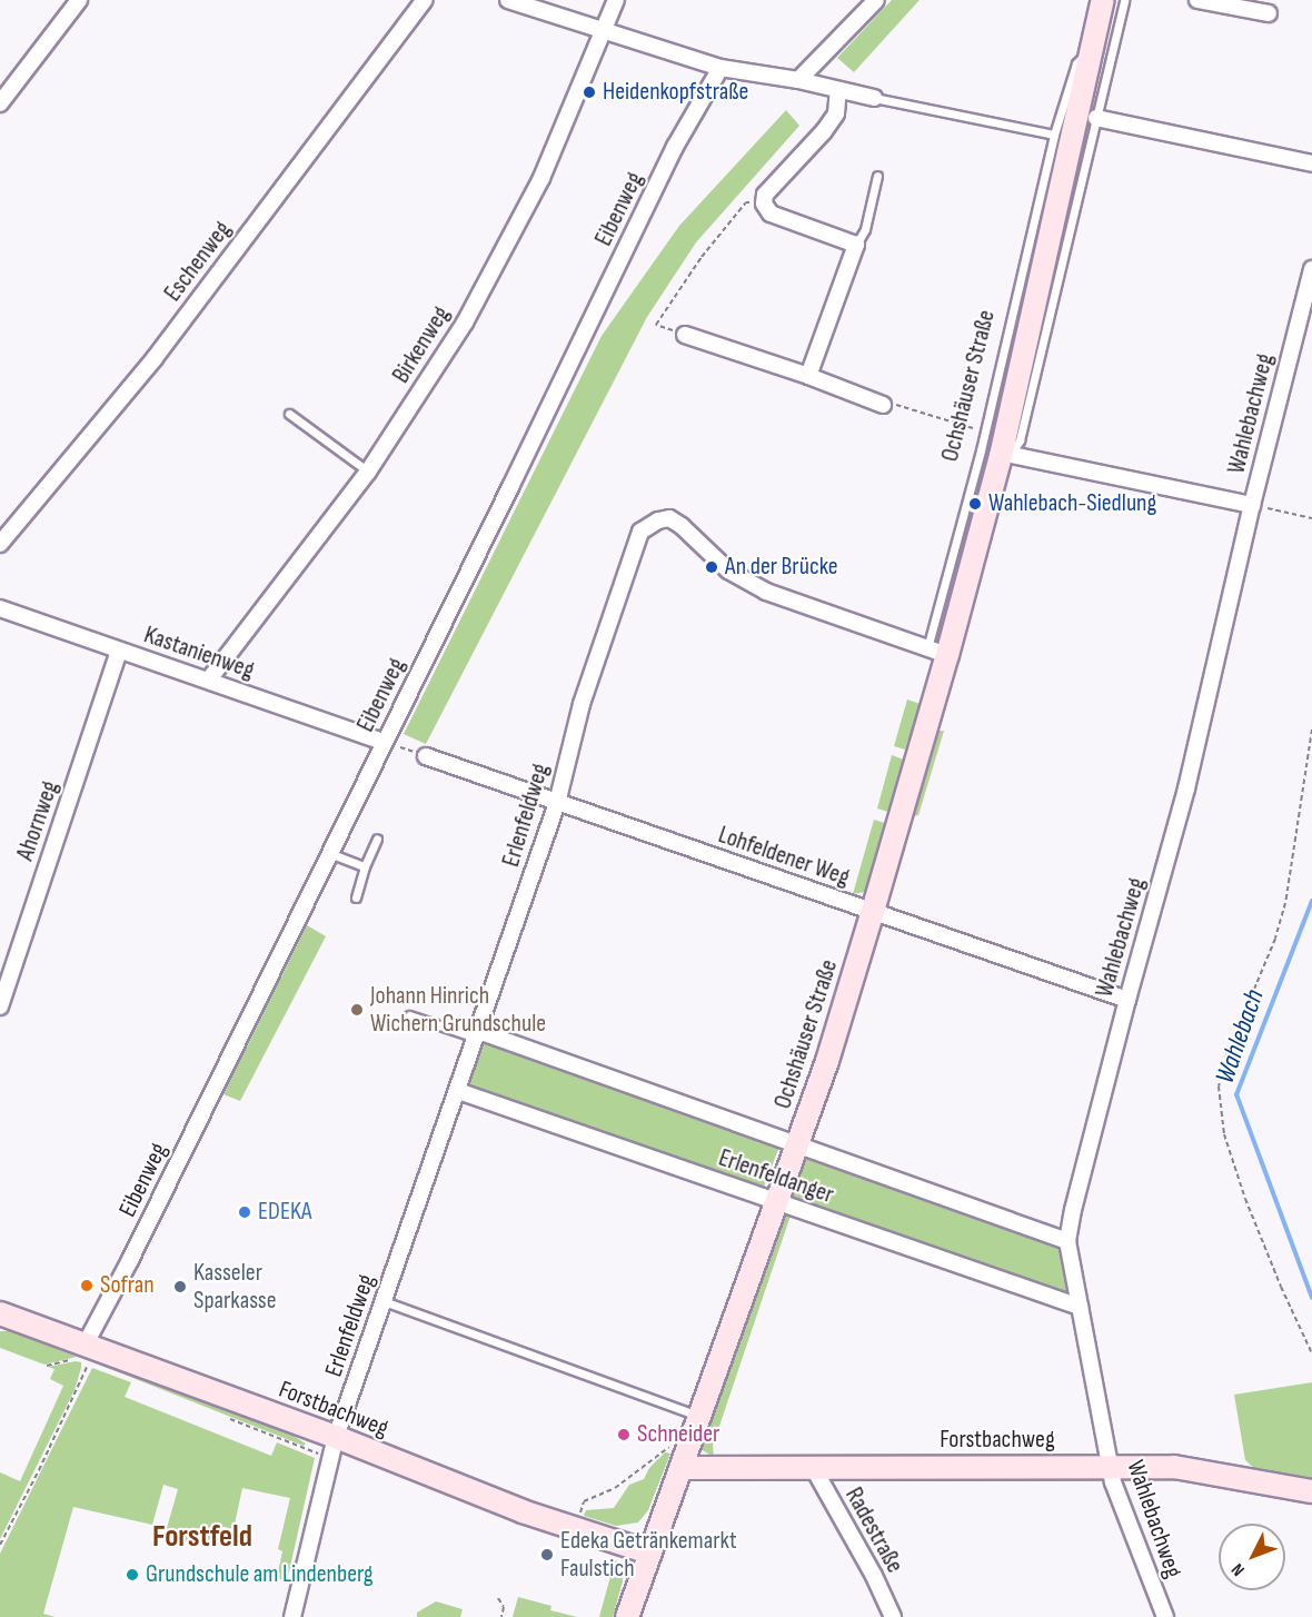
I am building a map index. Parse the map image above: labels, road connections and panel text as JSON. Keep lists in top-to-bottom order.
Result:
{
  "streets": {
    "main road": ["Ochshäuser Straße", "Forstbachweg"],
    "street": [
      "Eibenweg",
      "Eschenweg",
      "Birkenweg",
      "Wahlebachweg",
      "Kastanienweg",
      "Erlenfeldweg",
      "Ahornweg",
      "Lohfeldener Weg",
      "Erlenfeldanger",
      "Radestraße"
    ]
  },
  "crossings": [
    ["Eibenweg", "Kastanienweg"],
    ["Eibenweg", "Forstbachweg"],
    ["Birkenweg", "Kastanienweg"],
    ["Ochshäuser Straße", "Erlenfeldweg"],
    ["Ochshäuser Straße", "Lohfeldener Weg"],
    ["Ochshäuser Straße", "Erlenfeldanger"],
    ["Ochshäuser Straße", "Forstbachweg"],
    ["Wahlebachweg", "Lohfeldener Weg"],
    ["Wahlebachweg", "Erlenfeldanger"],
    ["Wahlebachweg", "Forstbachweg"],
    ["Kastanienweg", "Ahornweg"],
    ["Erlenfeldweg", "Lohfeldener Weg"],
    ["Erlenfeldweg", "Erlenfeldanger"],
    ["Erlenfeldweg", "Forstbachweg"],
    ["Forstbachweg", "Radestraße"]
  ],
  "districts": ["Forstfeld"],
  "water": ["Wahlebach"],
  "places": [
    "Heidenkopfstraße",
    "Wahlebach-Siedlung",
    "An der Brücke",
    "Johann Hinrich Wichern Grundschule",
    "EDEKA",
    "Sofran",
    "Kasseler Sparkasse",
    "Schneider",
    "Edeka Getränkemarkt Faulstich",
    "Grundschule am Lindenberg"
  ],
  "north": "bottom left"
}
